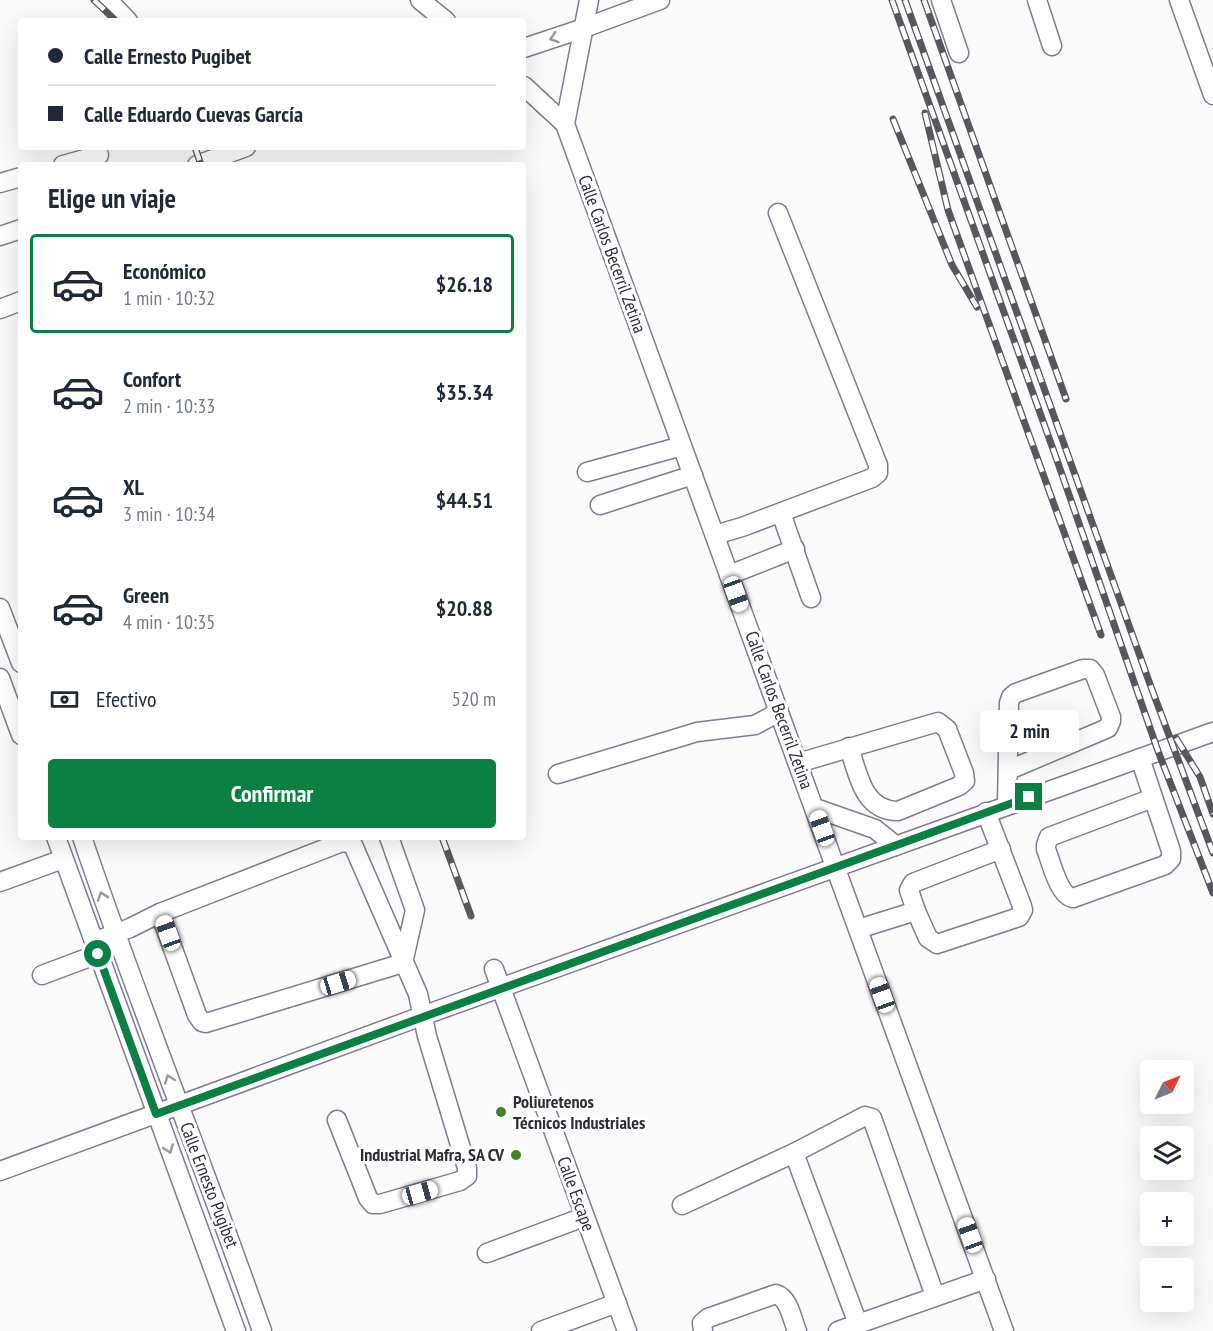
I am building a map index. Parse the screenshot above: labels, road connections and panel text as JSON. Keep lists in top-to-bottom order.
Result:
{
  "streets": {
    "street": ["Calle Carlos Becerril Zetina", "Calle Ernesto Pugibet", "Calle Escape"]
  },
  "places": ["Poliuretenos Técnicos Industriales", "Industrial Mafra, SA CV"],
  "north": "top right",
  "page": {
    "banner": ["Calle Ernesto Pugibet", "Calle Eduardo Cuevas García"],
    "heading": "Elige un viaje",
    "list": [
      {
        "name": "Económico",
        "note": "1 min · 10:32",
        "value": "$26.18"
      },
      {
        "name": "Confort",
        "note": "2 min · 10:33",
        "value": "$35.34"
      },
      {
        "name": "XL",
        "note": "3 min · 10:34",
        "value": "$44.51"
      },
      {
        "name": "Green",
        "note": "4 min · 10:35",
        "value": "$20.88"
      }
    ],
    "pay": ["Efectivo", "520 m"],
    "bubble": "2 min",
    "buttons": "Confirmar",
    "map_buttons": ["+", "−"]
  }
}
